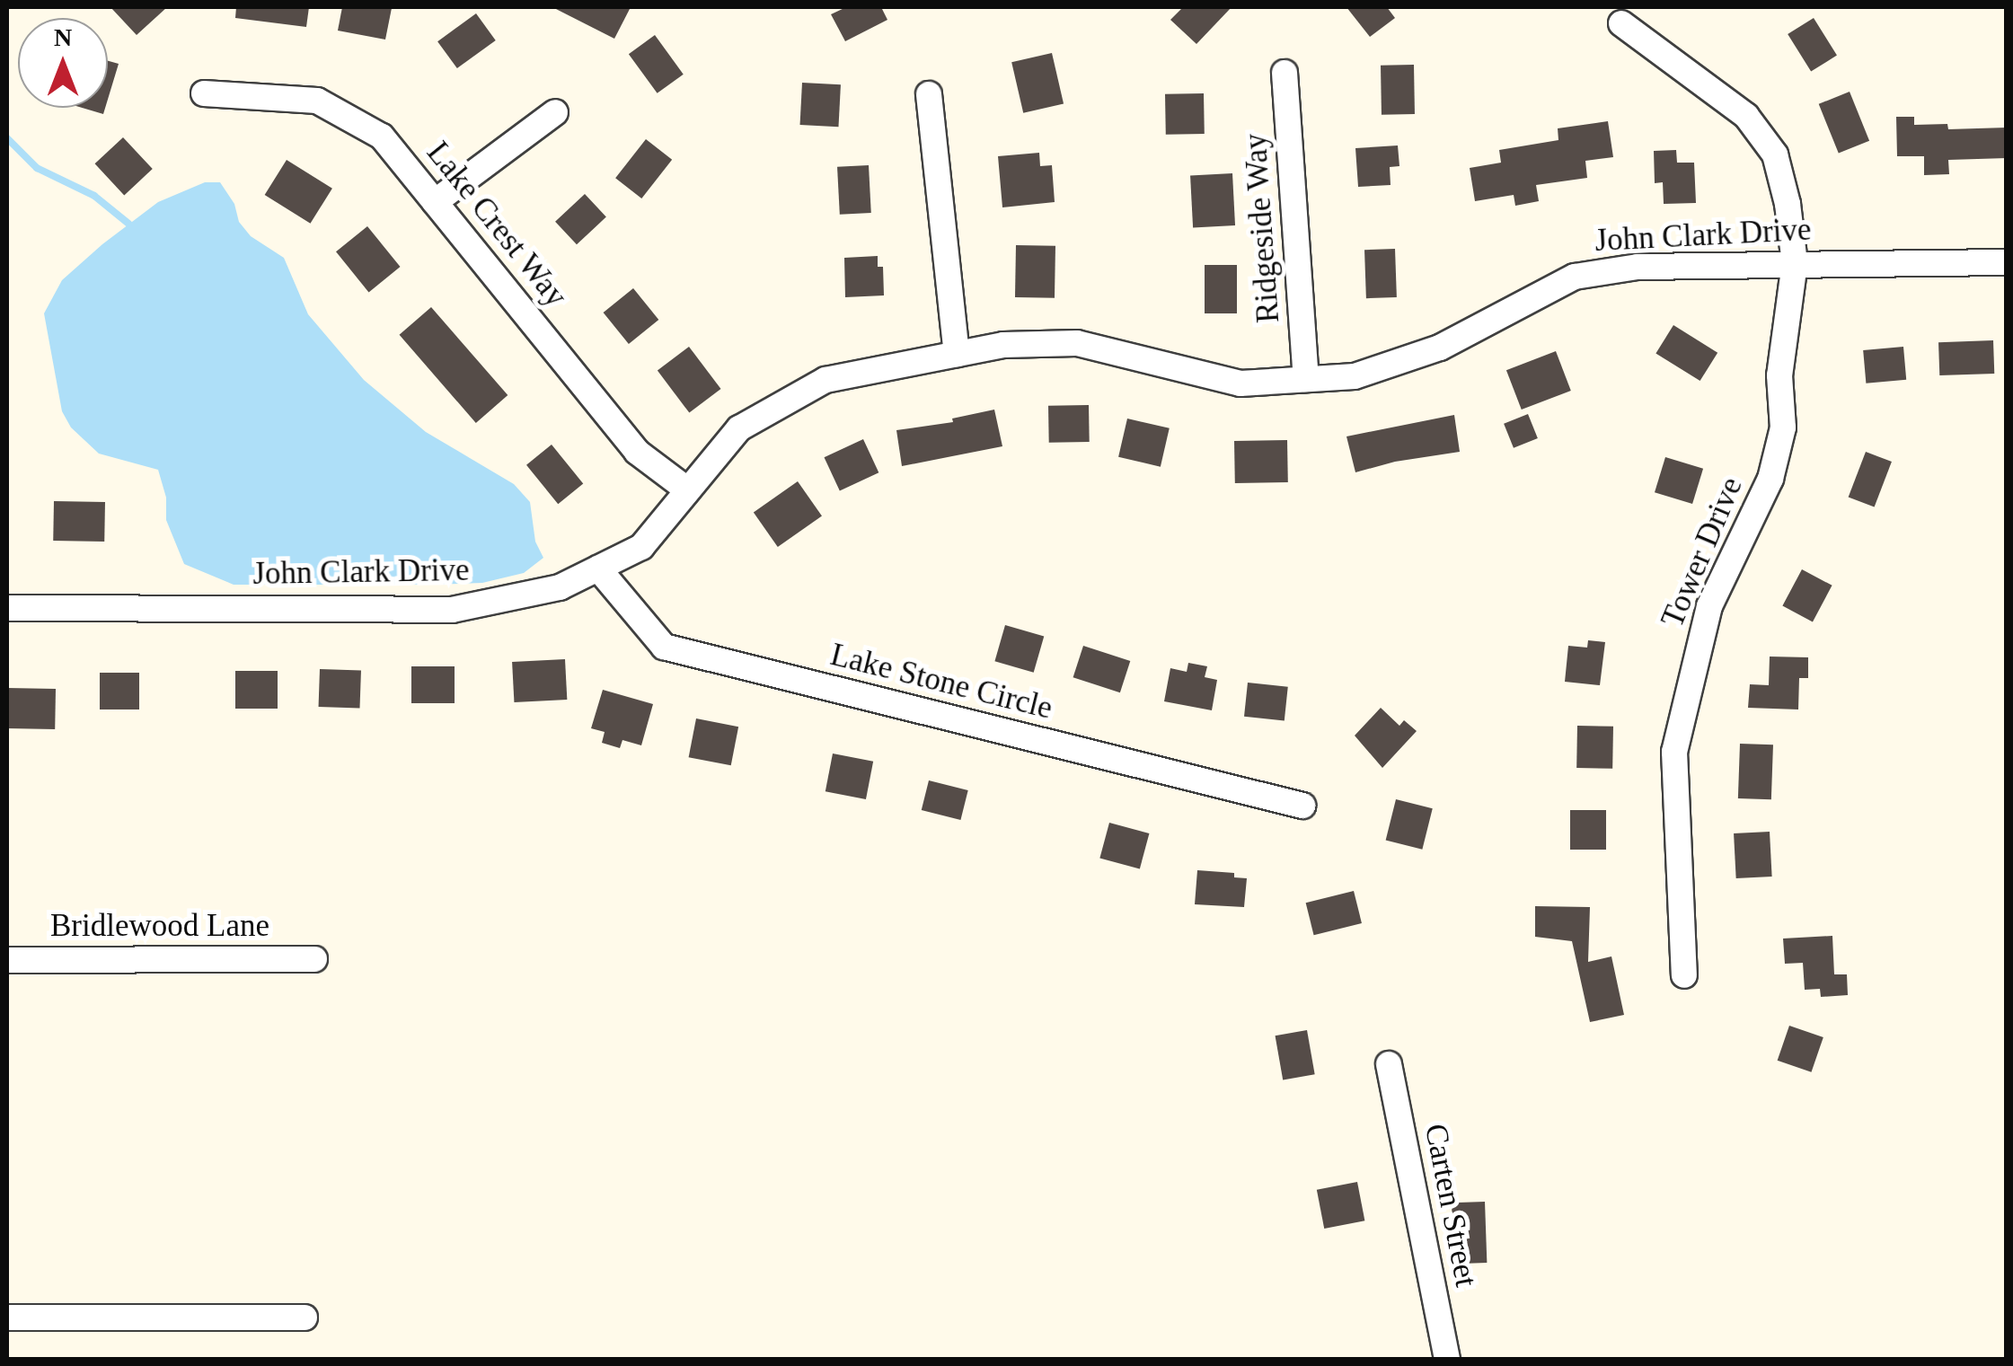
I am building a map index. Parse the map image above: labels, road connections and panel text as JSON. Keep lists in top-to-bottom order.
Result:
{
  "streets": {
    "street": [
      "Lake Crest Way",
      "Ridgeside Way",
      "John Clark Drive",
      "Tower Drive",
      "Lake Stone Circle",
      "Bridlewood Lane",
      "Carten Street"
    ]
  },
  "crossings": [
    ["Lake Crest Way", "John Clark Drive"],
    ["Ridgeside Way", "John Clark Drive"],
    ["John Clark Drive", "Tower Drive"],
    ["John Clark Drive", "Lake Stone Circle"]
  ],
  "north": "top"
}
